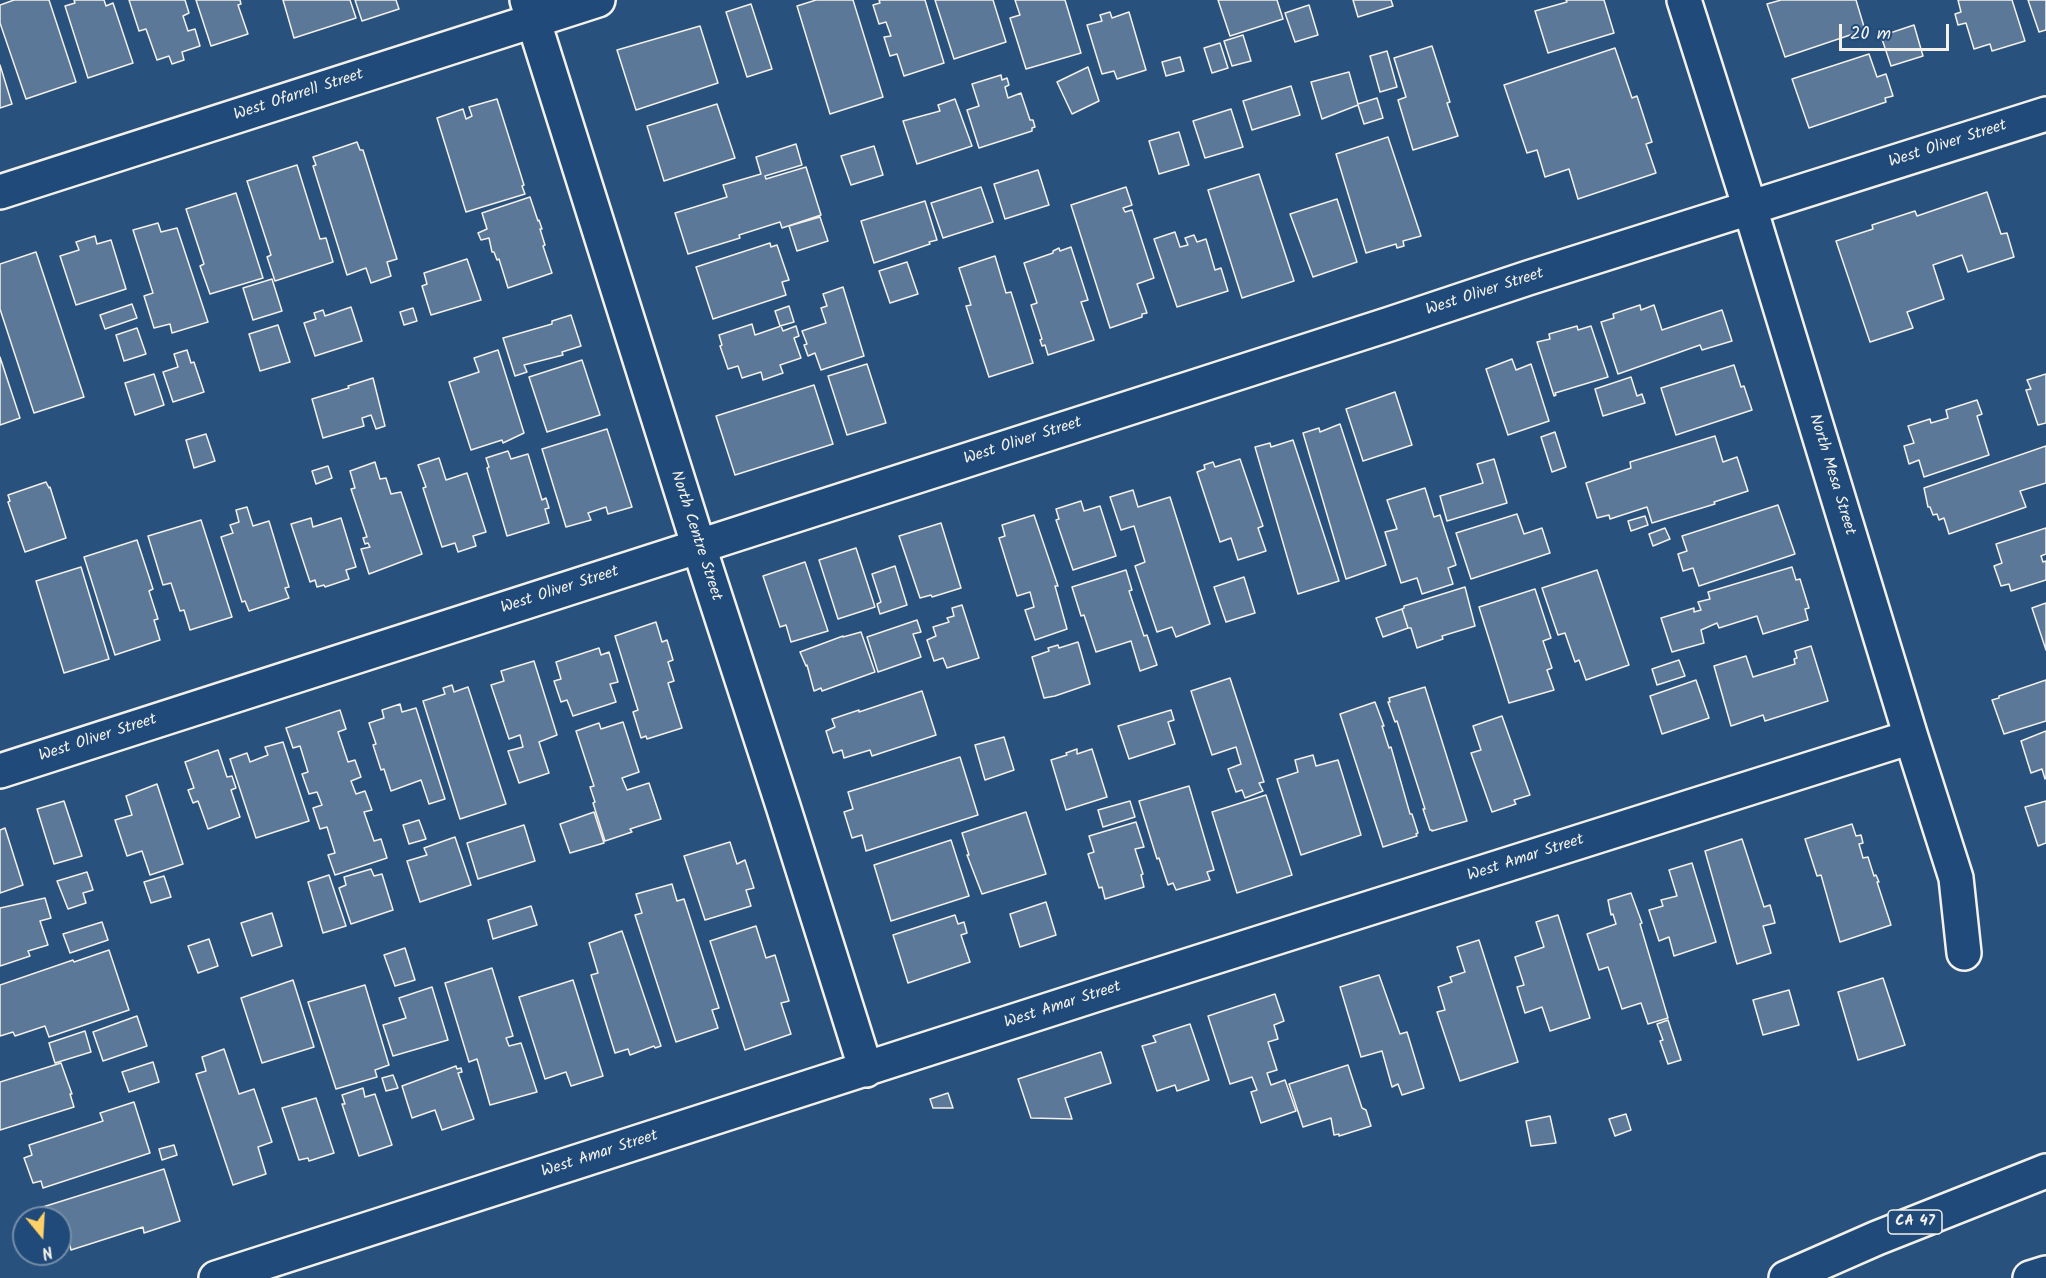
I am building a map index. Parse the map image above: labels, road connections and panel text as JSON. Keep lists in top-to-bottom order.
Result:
{
  "streets": {
    "main road": [
      "West Ofarrell Street",
      "West Oliver Street",
      "North Mesa Street",
      "North Centre Street",
      "West Amar Street",
      "CA 47"
    ]
  },
  "crossings": [
    ["West Ofarrell Street", "North Centre Street"],
    ["West Oliver Street", "North Mesa Street"],
    ["West Oliver Street", "North Centre Street"],
    ["North Mesa Street", "West Amar Street"],
    ["North Centre Street", "West Amar Street"]
  ],
  "scale_bar": "20 m",
  "north": "bottom"
}
